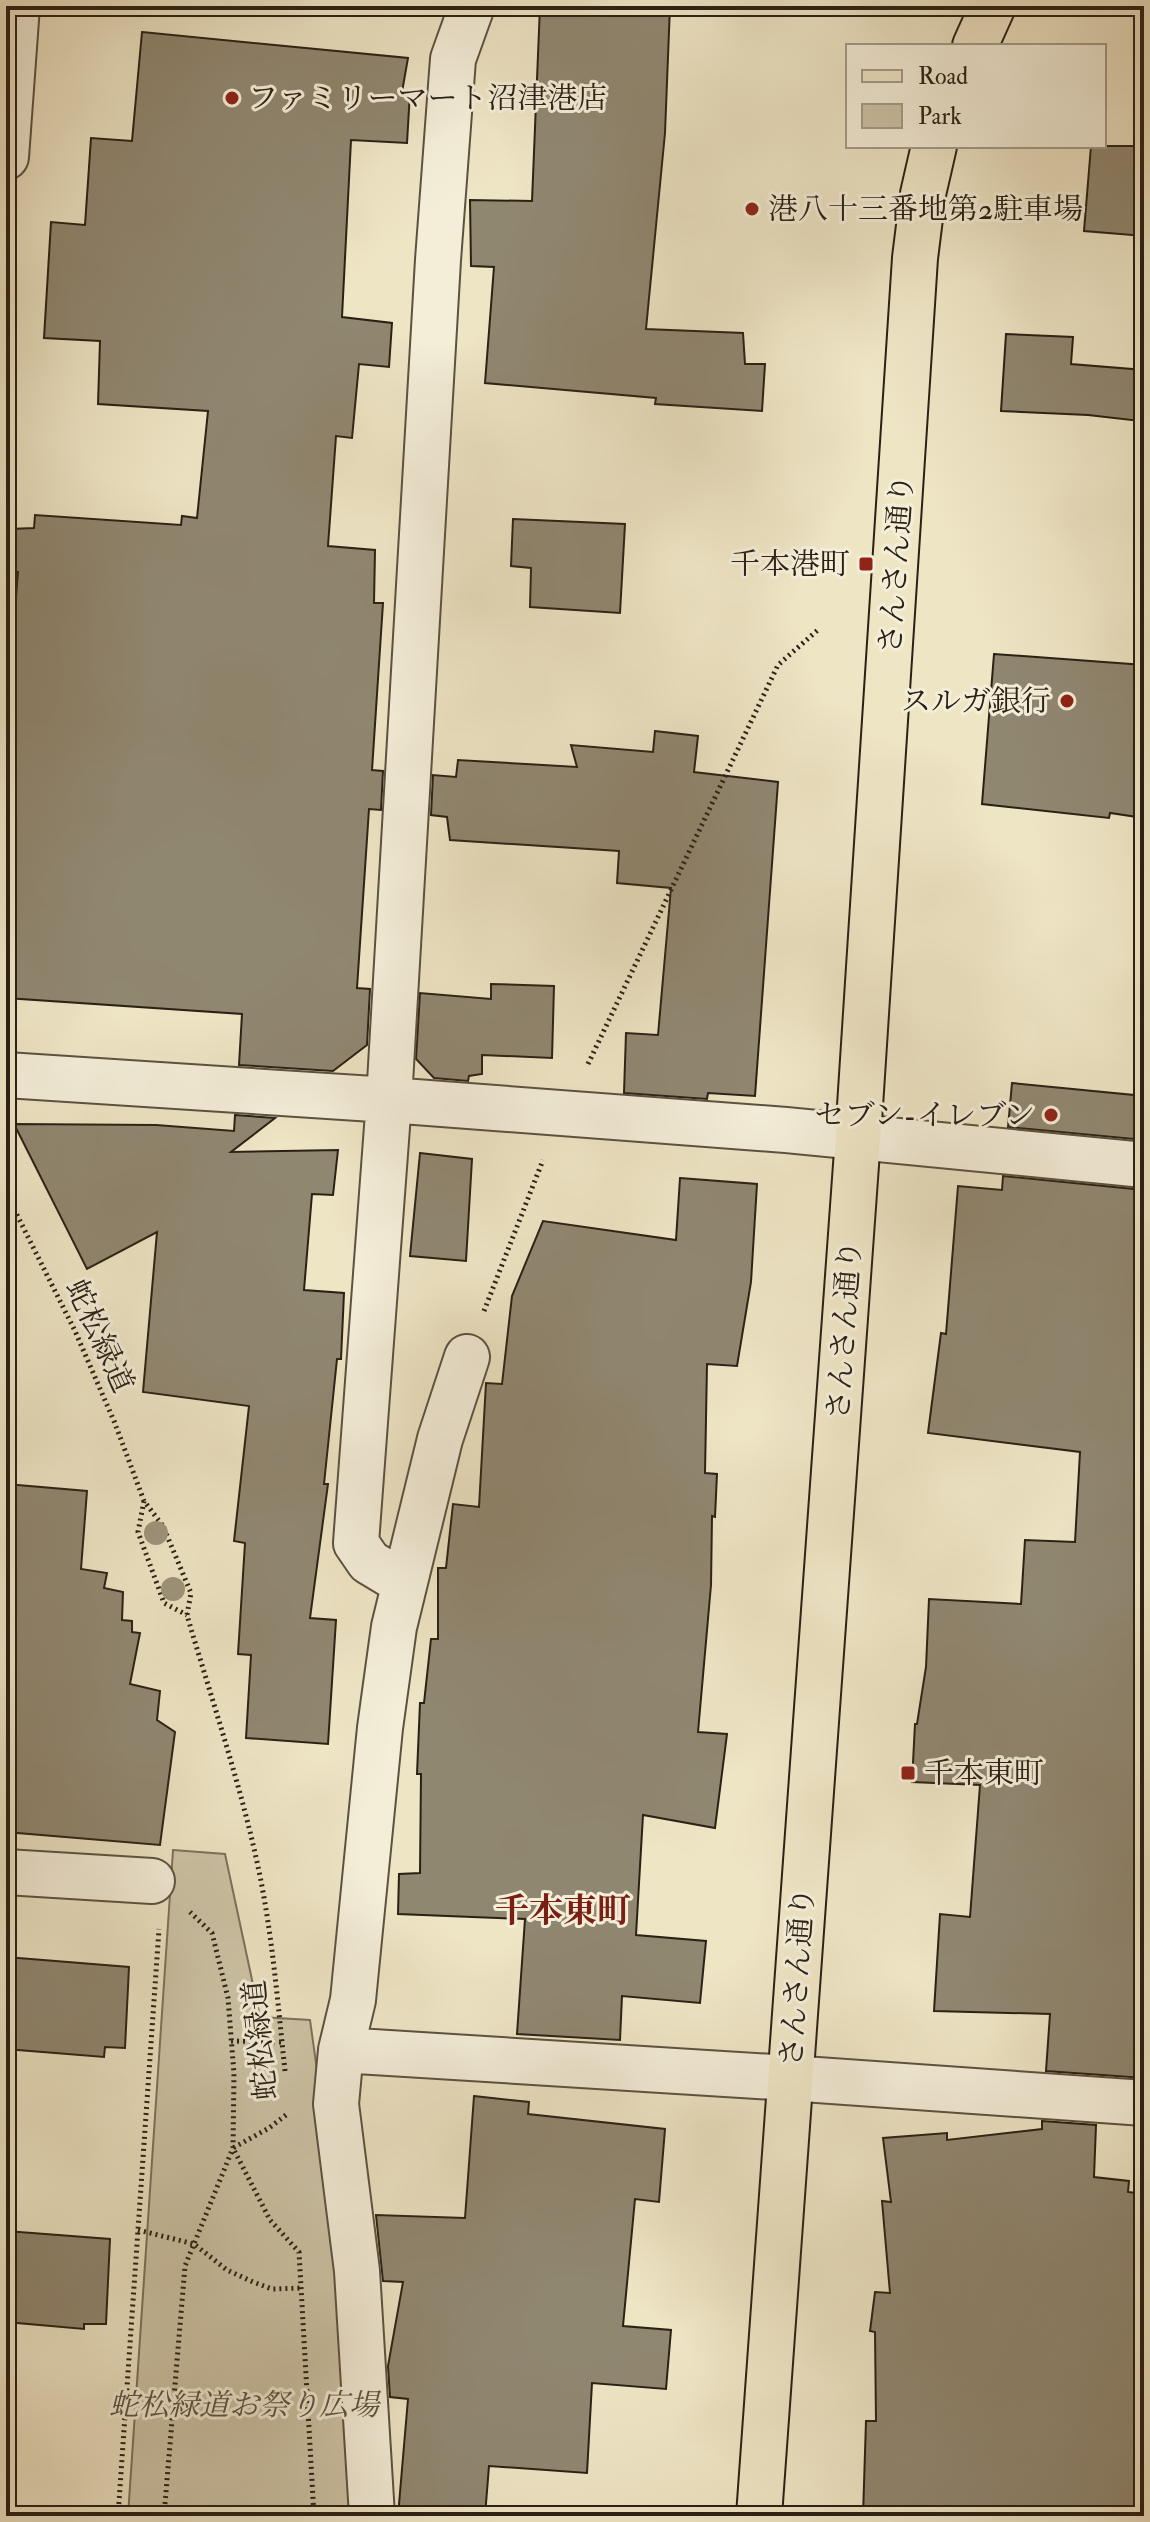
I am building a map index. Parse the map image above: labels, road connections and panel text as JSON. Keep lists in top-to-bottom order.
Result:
{
  "streets": {
    "main road": ["さんさん通り"],
    "path": ["蛇松緑道"]
  },
  "districts": ["千本東町"],
  "parks": ["蛇松緑道お祭り広場"],
  "places": {
    "other": [
      "ファミリーマート沼津港店",
      "港八十三番地第2駐車場",
      "スルガ銀行",
      "セブン-イレブン"
    ],
    "transit": ["千本港町", "千本東町"]
  },
  "legend": ["Road", "Park"]
}
